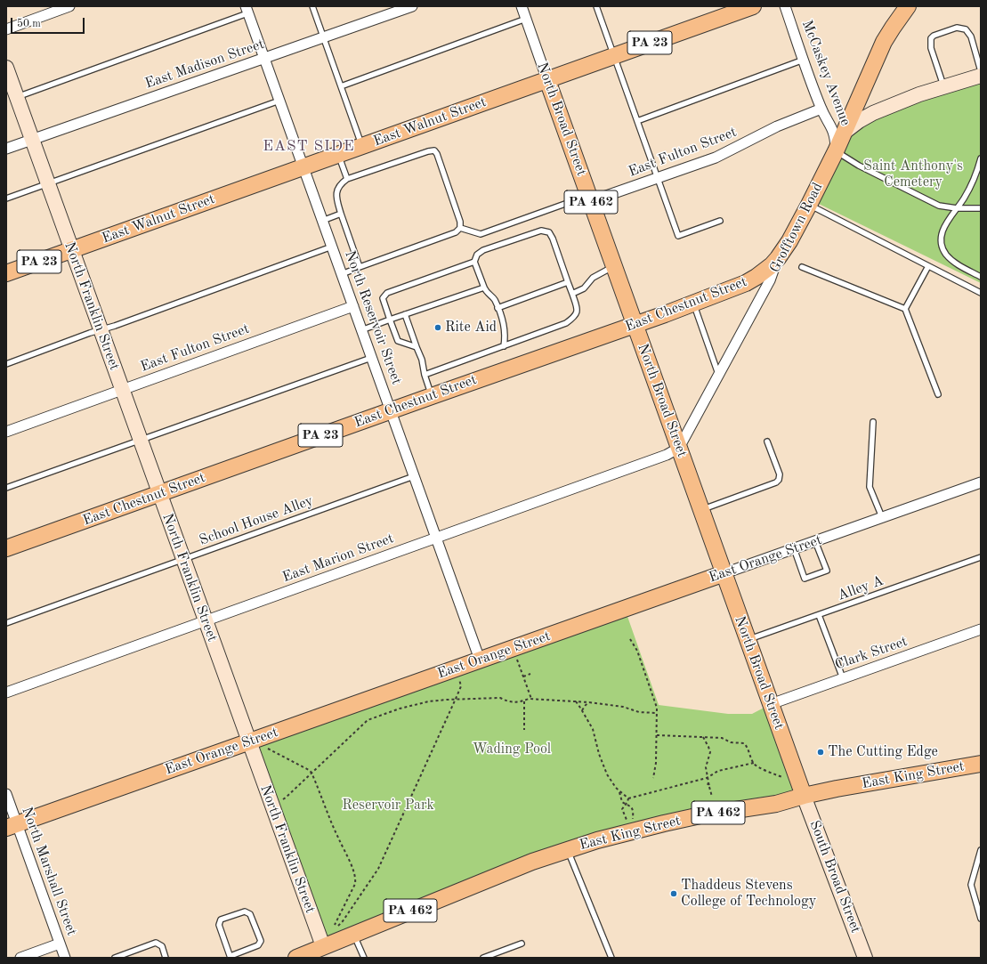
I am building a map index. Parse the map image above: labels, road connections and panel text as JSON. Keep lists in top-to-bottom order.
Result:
{
  "streets": {
    "main road": [
      "PA 23",
      "North Broad Street",
      "East Walnut Street",
      "PA 462",
      "Grofftown Road",
      "East Chestnut Street",
      "North Franklin Street",
      "East Orange Street",
      "East King Street",
      "South Broad Street"
    ],
    "street": [
      "East Madison Street",
      "McCaskey Avenue",
      "East Fulton Street",
      "North Reservoir Street",
      "East Marion Street",
      "Clark Street",
      "North Marshall Street"
    ],
    "lane": ["School House Alley", "Alley A"]
  },
  "crossings": [
    ["East Madison Street", "North Franklin Street"],
    ["East Madison Street", "North Reservoir Street"],
    ["McCaskey Avenue", "East Fulton Street"],
    ["McCaskey Avenue", "Grofftown Road"],
    ["North Broad Street", "East Walnut Street"],
    ["North Broad Street", "East Fulton Street"],
    ["North Broad Street", "Grofftown Road"],
    ["North Broad Street", "East Chestnut Street"],
    ["North Broad Street", "East Marion Street"],
    ["North Broad Street", "East Orange Street"],
    ["North Broad Street", "Alley A"],
    ["North Broad Street", "Clark Street"],
    ["North Broad Street", "East King Street"],
    ["North Broad Street", "South Broad Street"],
    ["East Walnut Street", "North Franklin Street"],
    ["East Walnut Street", "North Reservoir Street"],
    ["East Fulton Street", "North Franklin Street"],
    ["East Fulton Street", "North Reservoir Street"],
    ["Grofftown Road", "East Chestnut Street"],
    ["Grofftown Road", "East Marion Street"],
    ["East Chestnut Street", "North Franklin Street"],
    ["East Chestnut Street", "North Reservoir Street"],
    ["North Franklin Street", "School House Alley"],
    ["North Franklin Street", "East Marion Street"],
    ["North Franklin Street", "East Orange Street"],
    ["North Franklin Street", "East King Street"],
    ["North Reservoir Street", "School House Alley"],
    ["North Reservoir Street", "East Marion Street"],
    ["North Reservoir Street", "East Orange Street"],
    ["East Orange Street", "North Marshall Street"],
    ["East King Street", "South Broad Street"]
  ],
  "districts": ["EAST SIDE"],
  "parks": ["Saint Anthony's Cemetery", "Wading Pool", "Reservoir Park"],
  "places": ["Rite Aid", "The Cutting Edge", "Thaddeus Stevens College of Technology"],
  "scale_bar": "50 m"
}
